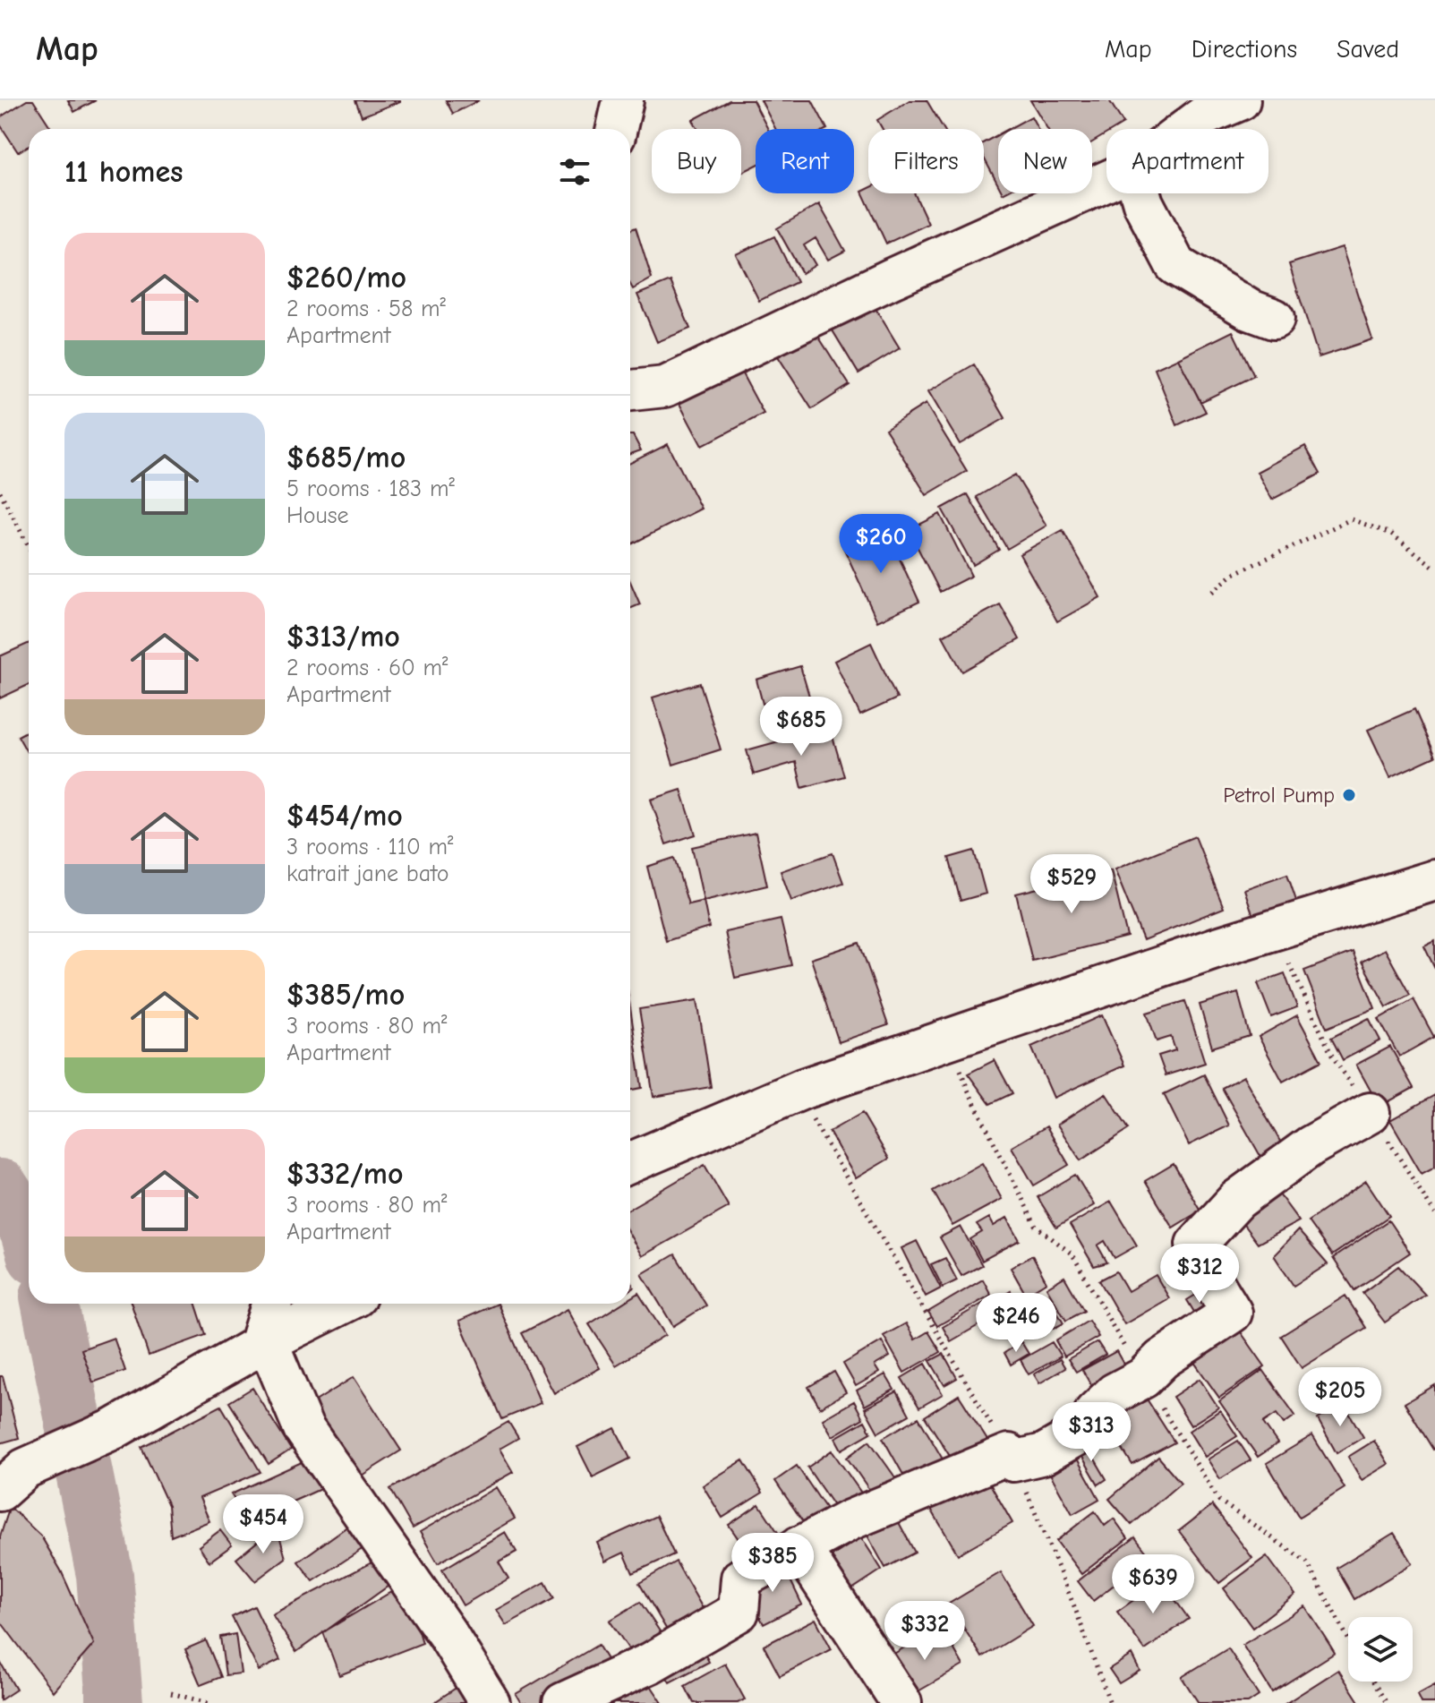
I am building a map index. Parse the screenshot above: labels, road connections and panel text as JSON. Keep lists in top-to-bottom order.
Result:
{
  "places": ["Petrol Pump"],
  "page": {
    "header": "Map",
    "nav": ["Map", "Directions", "Saved"],
    "chip": [
      "Buy",
      "Rent",
      "Filters",
      "New",
      "Apartment"
    ],
    "heading": "11 homes",
    "list": [
      {
        "name": "$260/mo",
        "note": "2 rooms · 58 m² · Apartment"
      },
      {
        "name": "$685/mo",
        "note": "5 rooms · 183 m² · House"
      },
      {
        "name": "$313/mo",
        "note": "2 rooms · 60 m² · Apartment"
      },
      {
        "name": "$454/mo",
        "note": "3 rooms · 110 m² · katrait jane bato"
      },
      {
        "name": "$385/mo",
        "note": "3 rooms · 80 m² · Apartment"
      },
      {
        "name": "$332/mo",
        "note": "3 rooms · 80 m² · Apartment"
      }
    ],
    "price": [
      "$260",
      "$685",
      "$529",
      "$312",
      "$246",
      "$205",
      "$313",
      "$454",
      "$385",
      "$639",
      "$332"
    ]
  }
}
